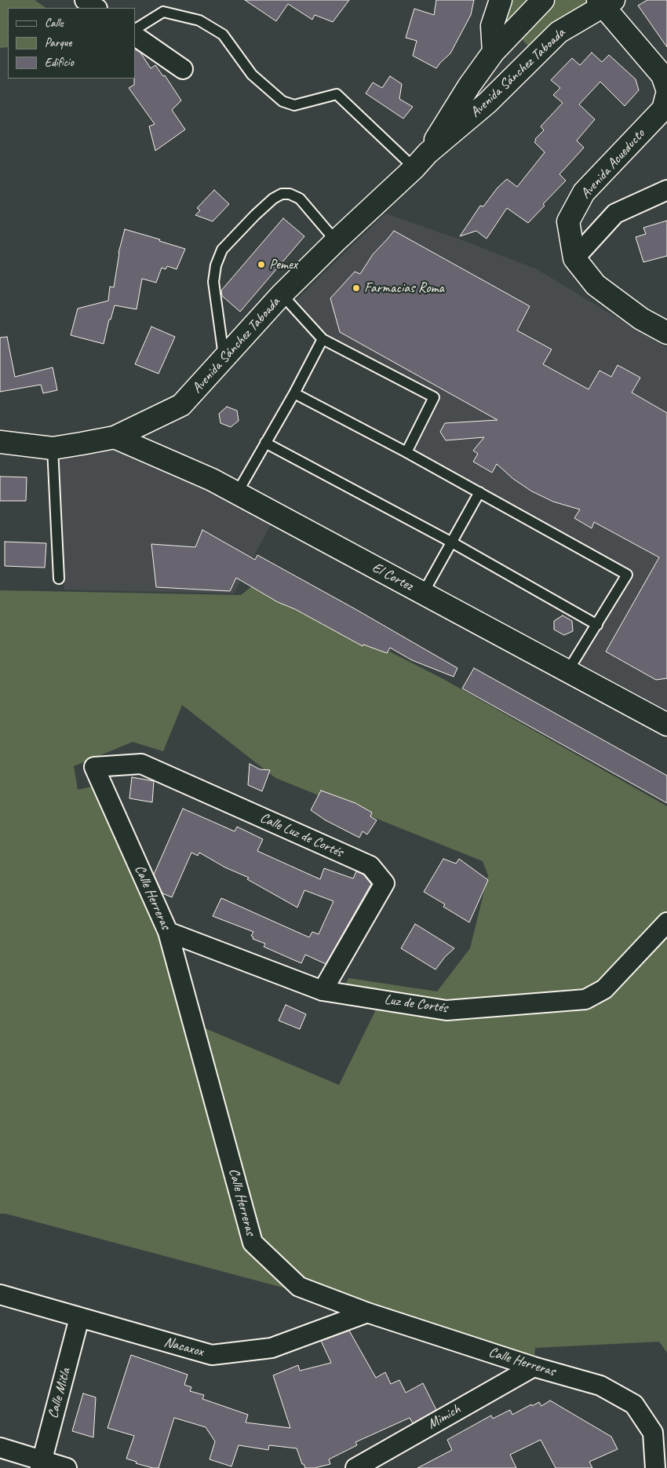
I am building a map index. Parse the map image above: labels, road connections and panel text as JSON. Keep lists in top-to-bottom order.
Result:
{
  "streets": {
    "main road": ["Avenida Sánchez Taboada", "Avenida Acueducto", "El Cortez"],
    "street": [
      "Calle Luz de Cortés",
      "Calle Herreras",
      "Luz de Cortés",
      "Nacaxox",
      "Calle Mitla",
      "Mimich"
    ]
  },
  "crossings": [
    ["Avenida Sánchez Taboada", "El Cortez"],
    ["Calle Luz de Cortés", "Calle Herreras"],
    ["Calle Luz de Cortés", "Luz de Cortés"],
    ["Calle Herreras", "Luz de Cortés"],
    ["Calle Herreras", "Nacaxox"],
    ["Calle Herreras", "Mimich"],
    ["Nacaxox", "Calle Mitla"]
  ],
  "places": ["Pemex", "Farmacias Roma"],
  "legend": ["Calle", "Parque", "Edificio"]
}
